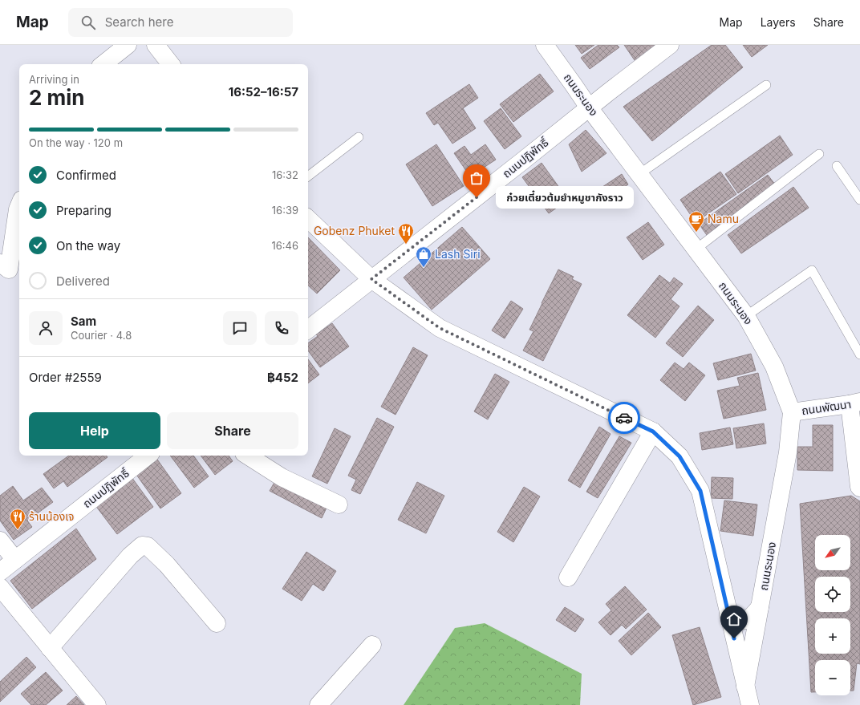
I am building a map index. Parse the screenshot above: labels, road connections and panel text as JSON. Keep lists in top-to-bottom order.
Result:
{
  "streets": {
    "street": ["ถนนระนอง", "ถนนปฏิพัทธิ์", "ถนนพัฒนา"]
  },
  "crossings": [
    ["ถนนระนอง", "ถนนปฏิพัทธิ์"],
    ["ถนนระนอง", "ถนนพัฒนา"]
  ],
  "places": {
    "other": ["ก๋วยเตี๋ยวต้มยำหมูชากังราว"],
    "cafe": ["Namu"],
    "restaurant": ["Gobenz Phuket", "ร้านน้องเจ"],
    "shop": ["Lash Siri"]
  },
  "north": "bottom left",
  "page": {
    "header": "Map",
    "search": "Search here",
    "nav": ["Map", "Layers", "Share"],
    "heading": ["2 min", "Arriving in", "16:52–16:57"],
    "panel": [
      "Sam",
      "Courier · 4.8",
      "Order #2559",
      "฿452"
    ],
    "bar": "On the way · 120 m",
    "list": [
      ["Confirmed", "16:32"],
      ["Preparing", "16:39"],
      ["On the way", "16:46"],
      "Delivered"
    ],
    "bubble": "ก๋วยเตี๋ยวต้มยำหมูชากังราว",
    "buttons": ["Help", "Share"],
    "map_buttons": ["+", "−"]
  }
}
